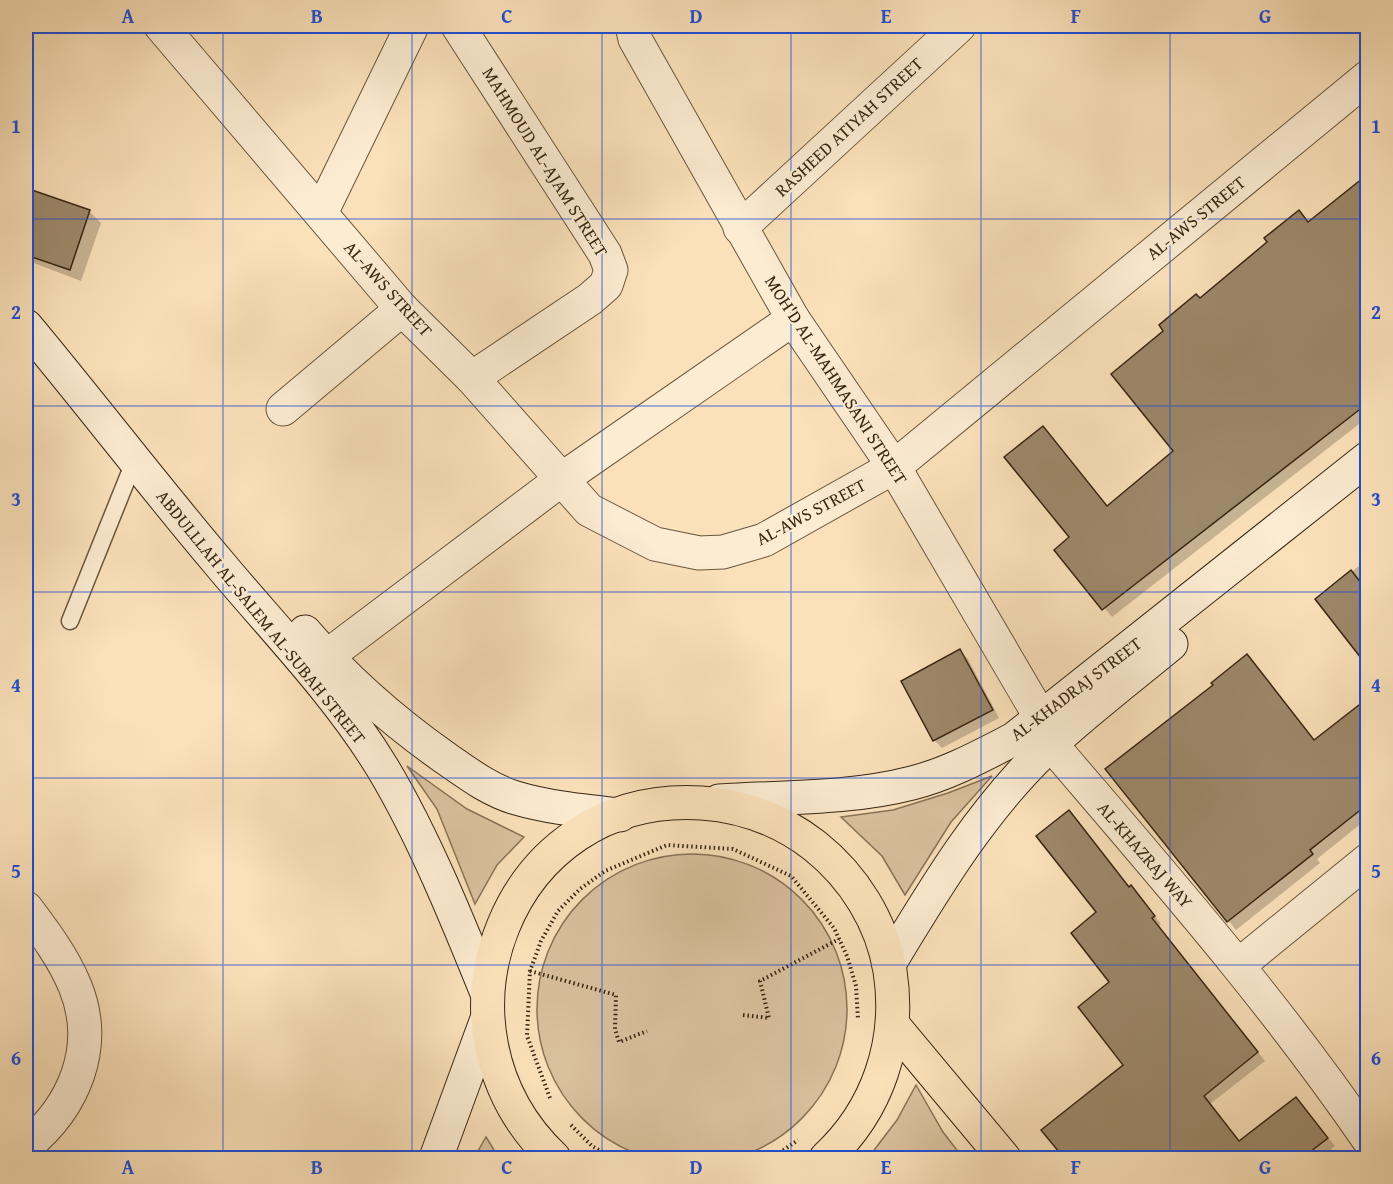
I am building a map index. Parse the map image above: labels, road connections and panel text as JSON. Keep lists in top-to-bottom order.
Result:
{
  "streets": {
    "street": [
      "RASHEED ATIYAH STREET",
      "MAHMOUD AL-AJAM STREET",
      "AL-AWS STREET",
      "MOH'D AL-MAHMASANI STREET",
      "ABDULLLAH AL-SALEM AL-SUBAH STREET",
      "AL-KHADRAJ STREET",
      "AL-KHAZRAJ WAY"
    ]
  },
  "crossings": [
    ["RASHEED ATIYAH STREET", "MOH'D AL-MAHMASANI STREET"],
    ["MAHMOUD AL-AJAM STREET", "AL-AWS STREET"],
    ["AL-AWS STREET", "MOH'D AL-MAHMASANI STREET"],
    ["MOH'D AL-MAHMASANI STREET", "AL-KHADRAJ STREET"],
    ["MOH'D AL-MAHMASANI STREET", "AL-KHAZRAJ WAY"],
    ["AL-KHADRAJ STREET", "AL-KHAZRAJ WAY"]
  ],
  "grid": {
    "columns": [
      "A",
      "B",
      "C",
      "D",
      "E",
      "F",
      "G"
    ],
    "rows": [
      "1",
      "2",
      "3",
      "4",
      "5",
      "6"
    ]
  }
}
